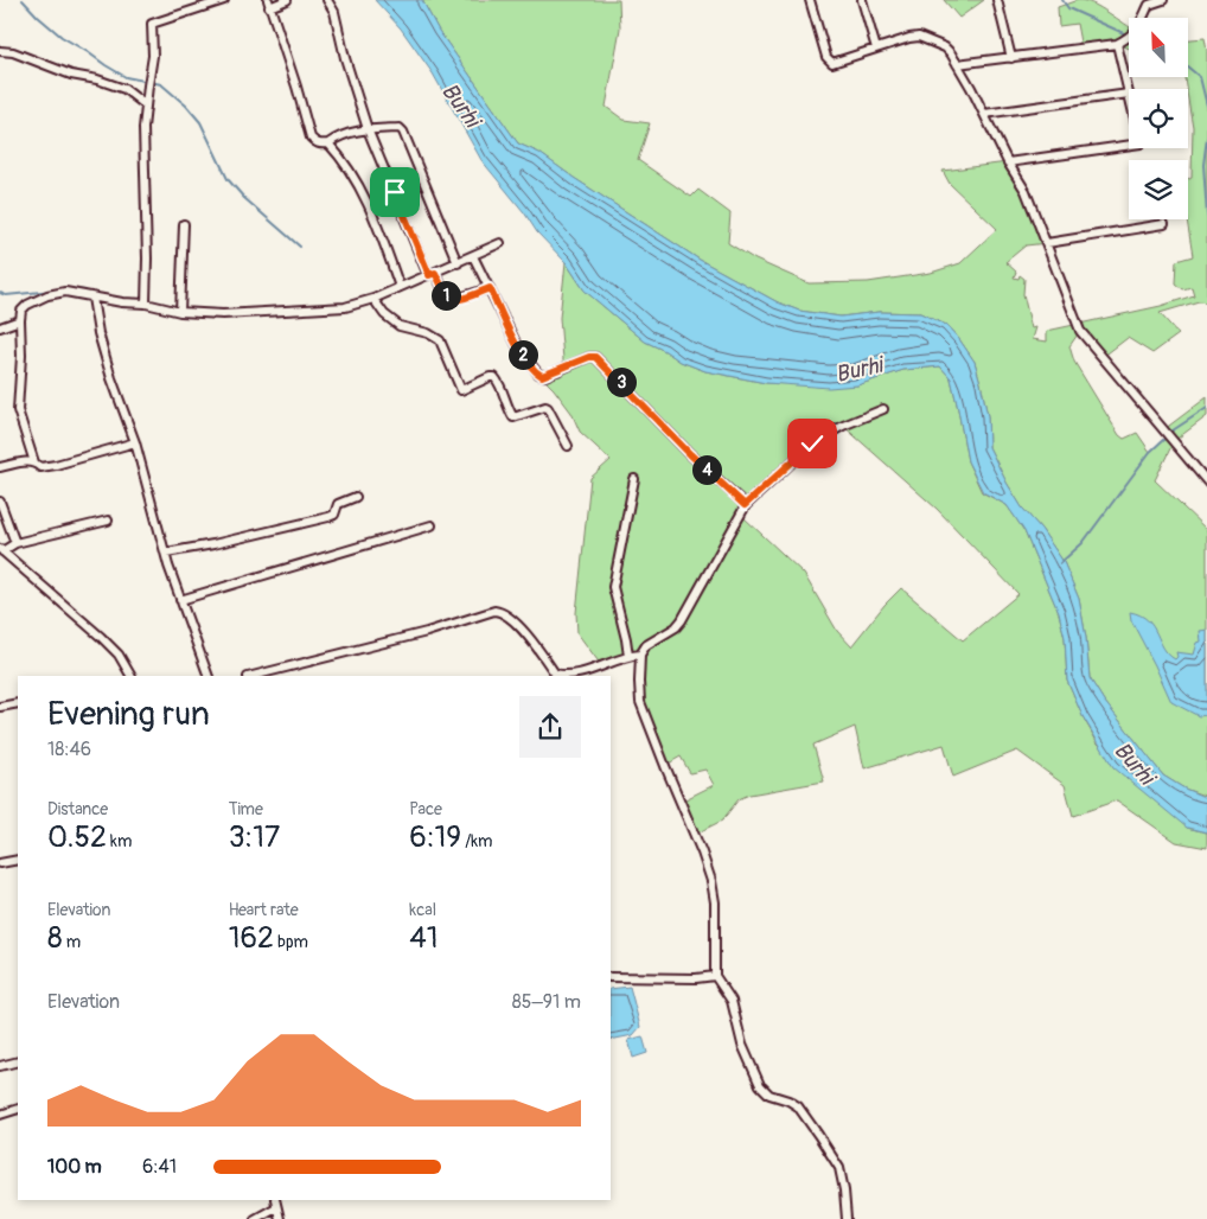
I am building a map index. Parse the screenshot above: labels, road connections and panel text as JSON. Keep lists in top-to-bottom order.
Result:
{
  "water": ["Burhi"],
  "north": "top left",
  "page": {
    "pins": [
      "1",
      "2",
      "3",
      "4"
    ],
    "heading": ["Evening run", "18:46"],
    "stats": [
      ["Distance", "0.52 km"],
      ["Time", "3:17"],
      ["Pace", "6:19 /km"],
      ["Elevation", "8 m"],
      ["Heart rate", "162 bpm"],
      ["kcal", "41"]
    ],
    "chart": ["Elevation", "85–91 m"],
    "list": [
      {
        "name": "100 m",
        "note": "6:41"
      }
    ]
  }
}
